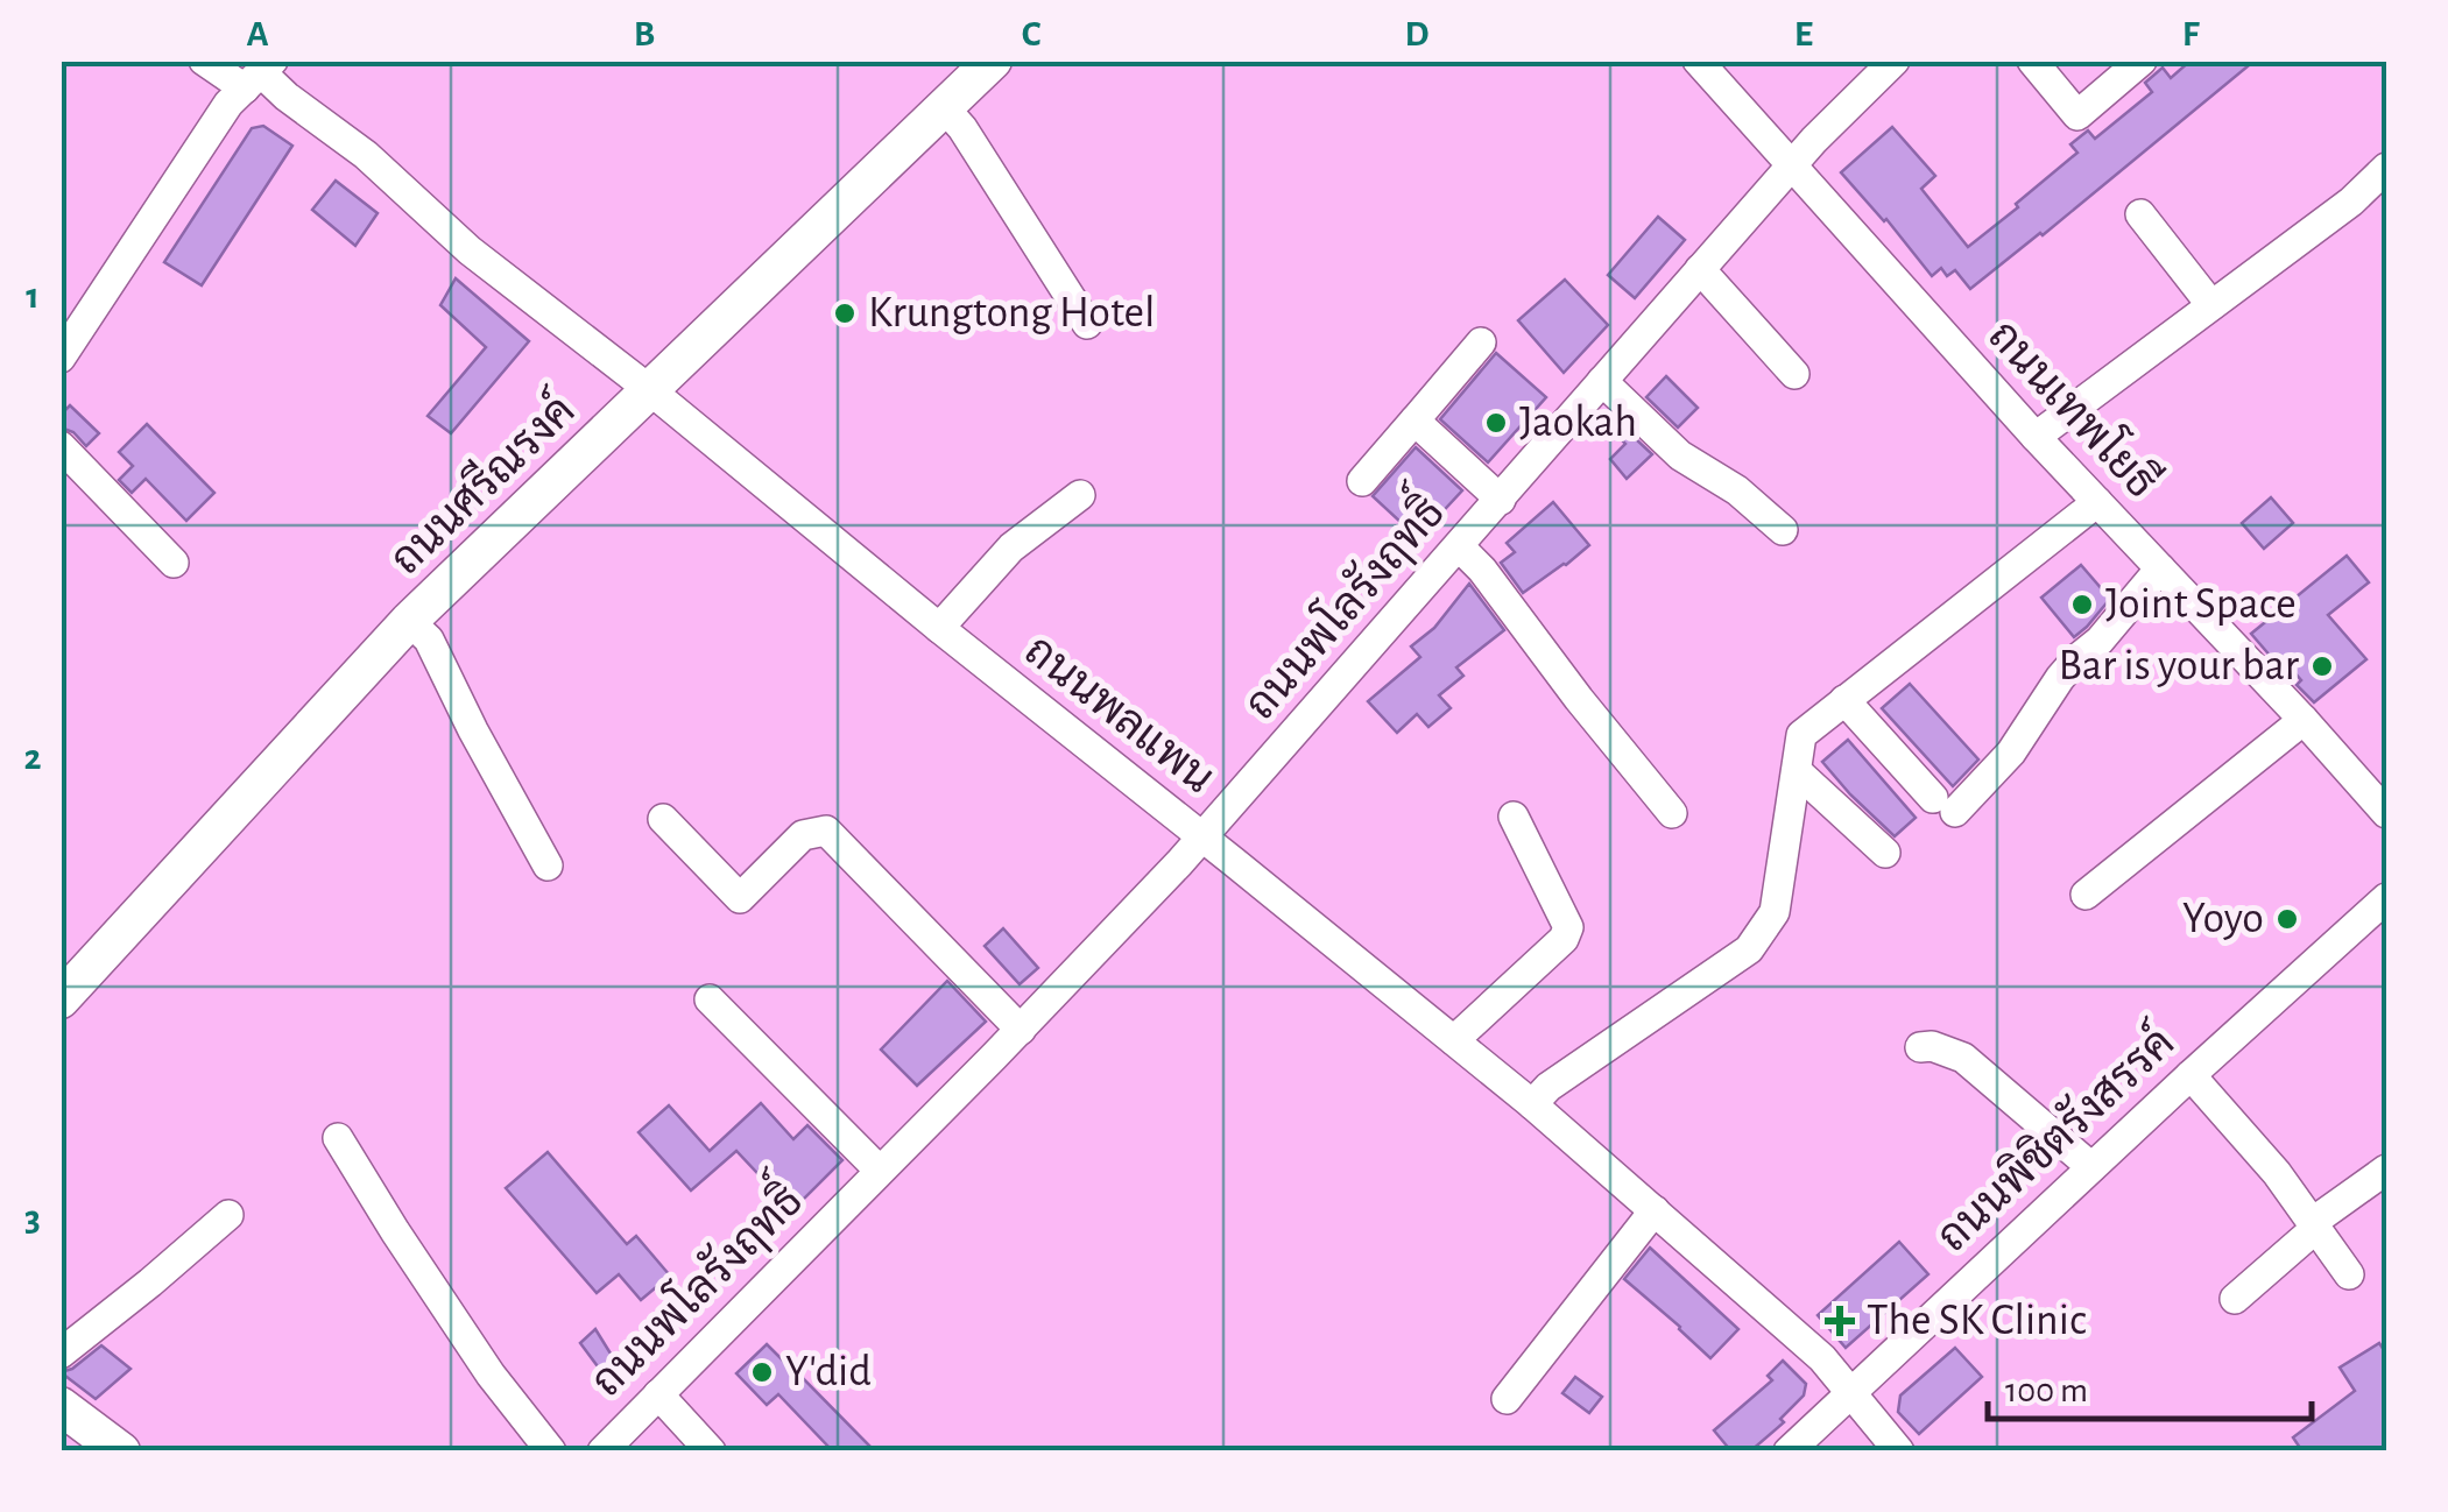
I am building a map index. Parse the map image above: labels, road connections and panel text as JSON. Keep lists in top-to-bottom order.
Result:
{
  "streets": {
    "main road": ["ถนนศรีณรงค์"],
    "street": [
      "ถนนเทพโยธี",
      "ถนนพโลรังฤทธิ์",
      "ถนนพลแพน",
      "ถนนพิชิตรังสรรค์"
    ]
  },
  "crossings": [
    ["ถนนเทพโยธี", "ถนนพโลรังฤทธิ์"],
    ["ถนนศรีณรงค์", "ถนนพลแพน"],
    ["ถนนพโลรังฤทธิ์", "ถนนพลแพน"],
    ["ถนนพลแพน", "ถนนพิชิตรังสรรค์"]
  ],
  "places": {
    "other": [
      "Krungtong Hotel",
      "Jaokah",
      "Joint Space",
      "Bar is your bar",
      "Yoyo",
      "Y'did"
    ],
    "health": ["The SK Clinic"]
  },
  "scale_bar": "100 m",
  "grid": {
    "columns": [
      "A",
      "B",
      "C",
      "D",
      "E",
      "F"
    ],
    "rows": ["1", "2", "3"]
  }
}
